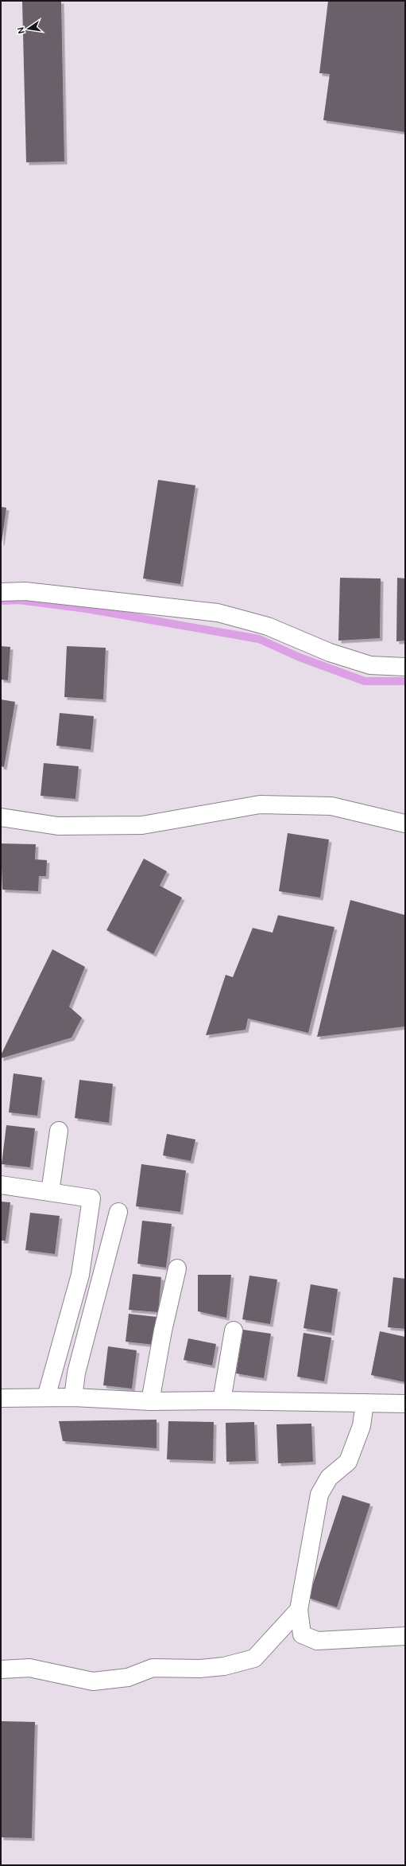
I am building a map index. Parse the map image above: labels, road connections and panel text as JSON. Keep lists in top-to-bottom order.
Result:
{
  "north": "left"
}
